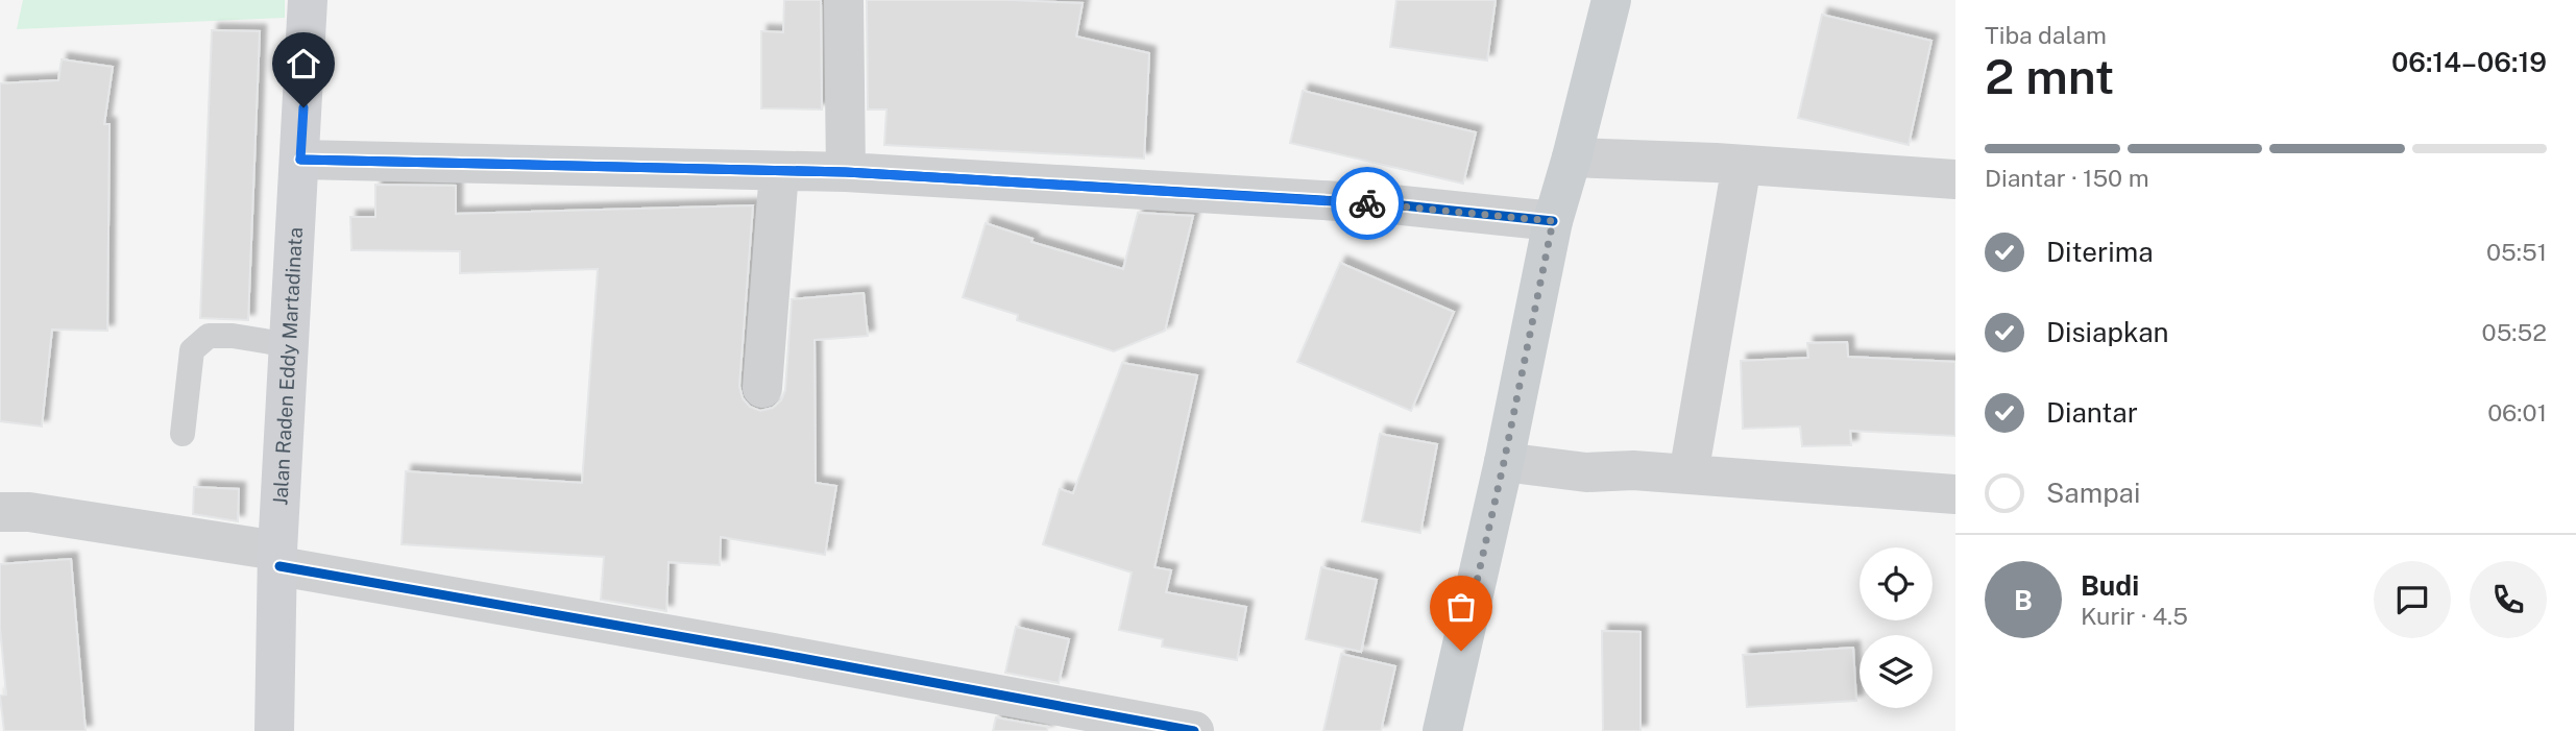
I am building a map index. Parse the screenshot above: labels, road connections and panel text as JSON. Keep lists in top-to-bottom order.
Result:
{
  "streets": {
    "main road": ["Jalan Raden Eddy Martadinata"]
  },
  "page": {
    "heading": ["2 mnt", "Tiba dalam", "06:14–06:19"],
    "panel": ["Budi", "Kurir · 4.5"],
    "bar": "Diantar · 150 m",
    "list": [
      ["Diterima", "05:51"],
      ["Disiapkan", "05:52"],
      ["Diantar", "06:01"],
      "Sampai"
    ],
    "round": "B"
  }
}
